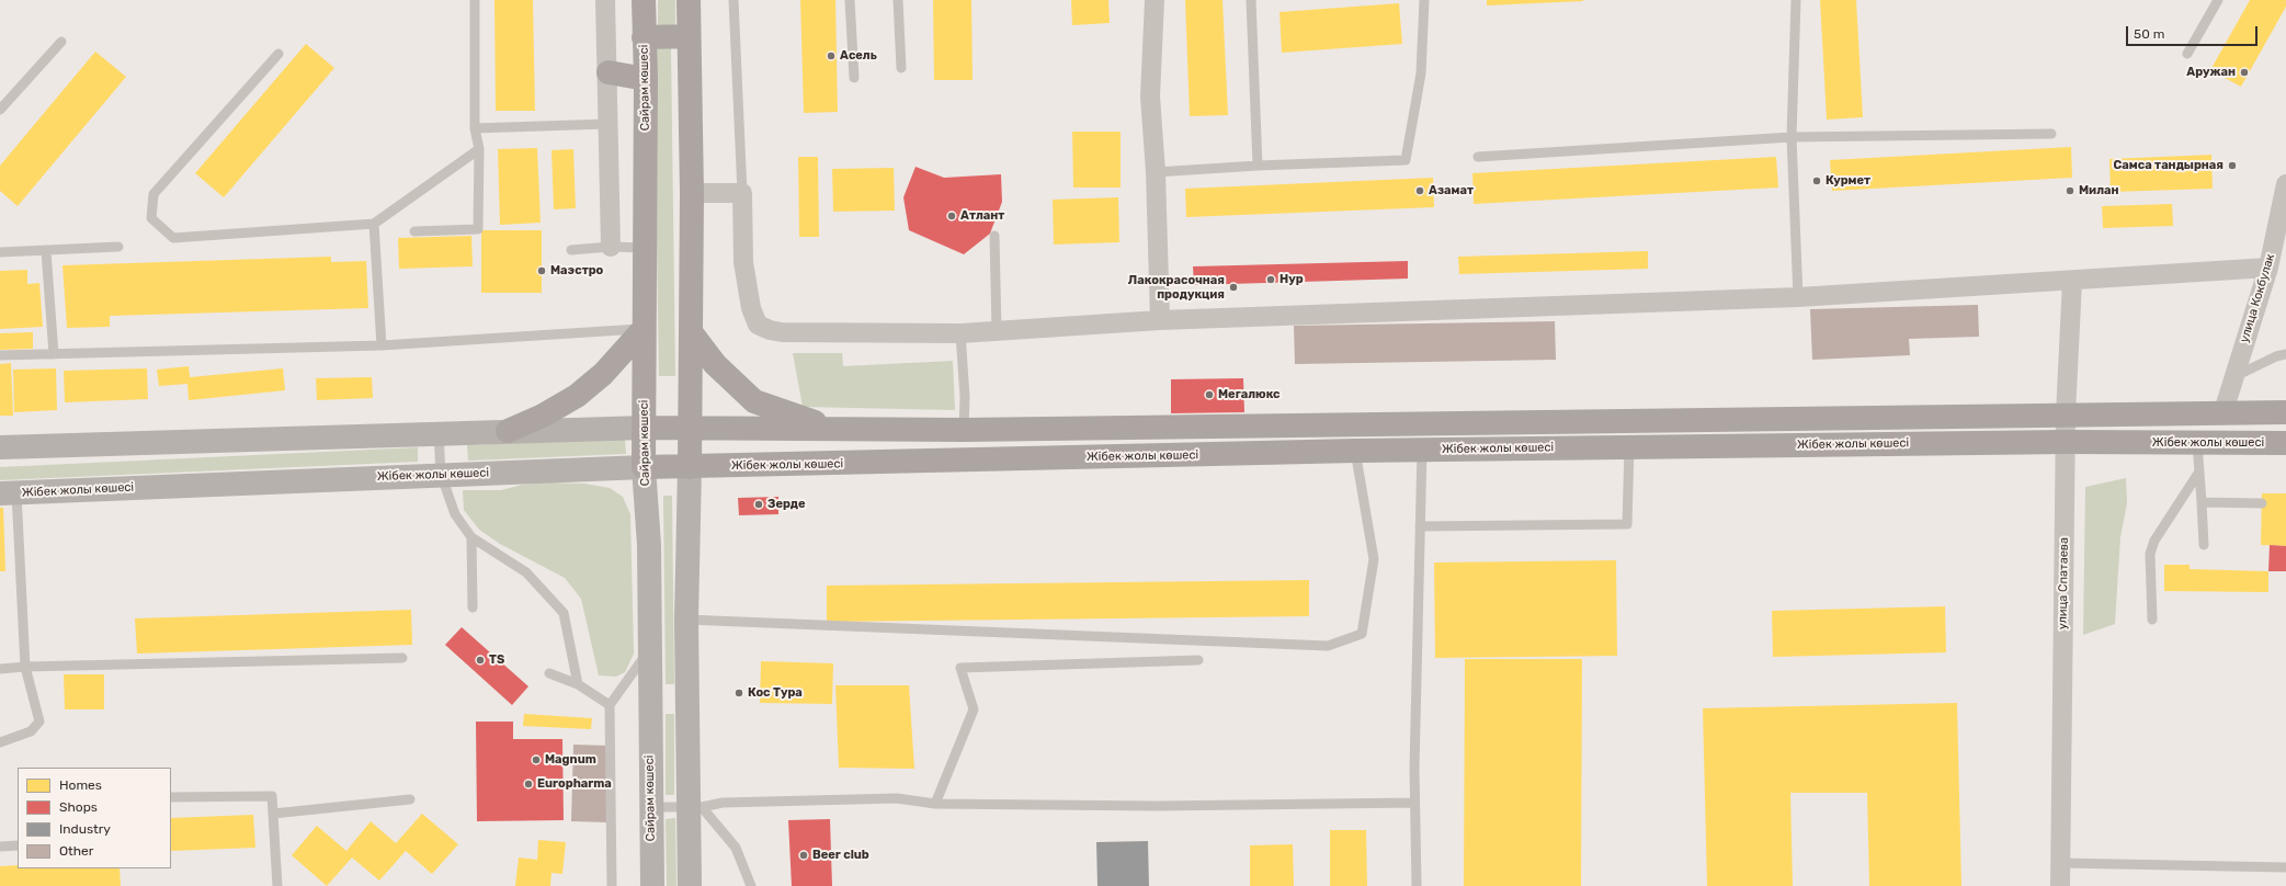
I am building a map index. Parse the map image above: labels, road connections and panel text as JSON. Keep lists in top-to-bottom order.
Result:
{
  "streets": {
    "main road": ["Сайрам көшесі", "Жібек жолы көшесі"],
    "street": ["улица Кокбулак", "улица Спатаева"]
  },
  "crossings": [
    ["Сайрам көшесі", "Жібек жолы көшесі"],
    ["Жібек жолы көшесі", "улица Спатаева"]
  ],
  "places": [
    "Асель",
    "Аружан",
    "Самса тандырная",
    "Курмет",
    "Азамат",
    "Милан",
    "Атлант",
    "Маэстро",
    "Нур",
    "Лакокрасочная продукция",
    "Мегалюкс",
    "Зерде",
    "TS",
    "Кос Тура",
    "Magnum",
    "Europharma",
    "Beer club"
  ],
  "legend": [
    "Homes",
    "Shops",
    "Industry",
    "Other"
  ],
  "scale_bar": "50 m"
}
